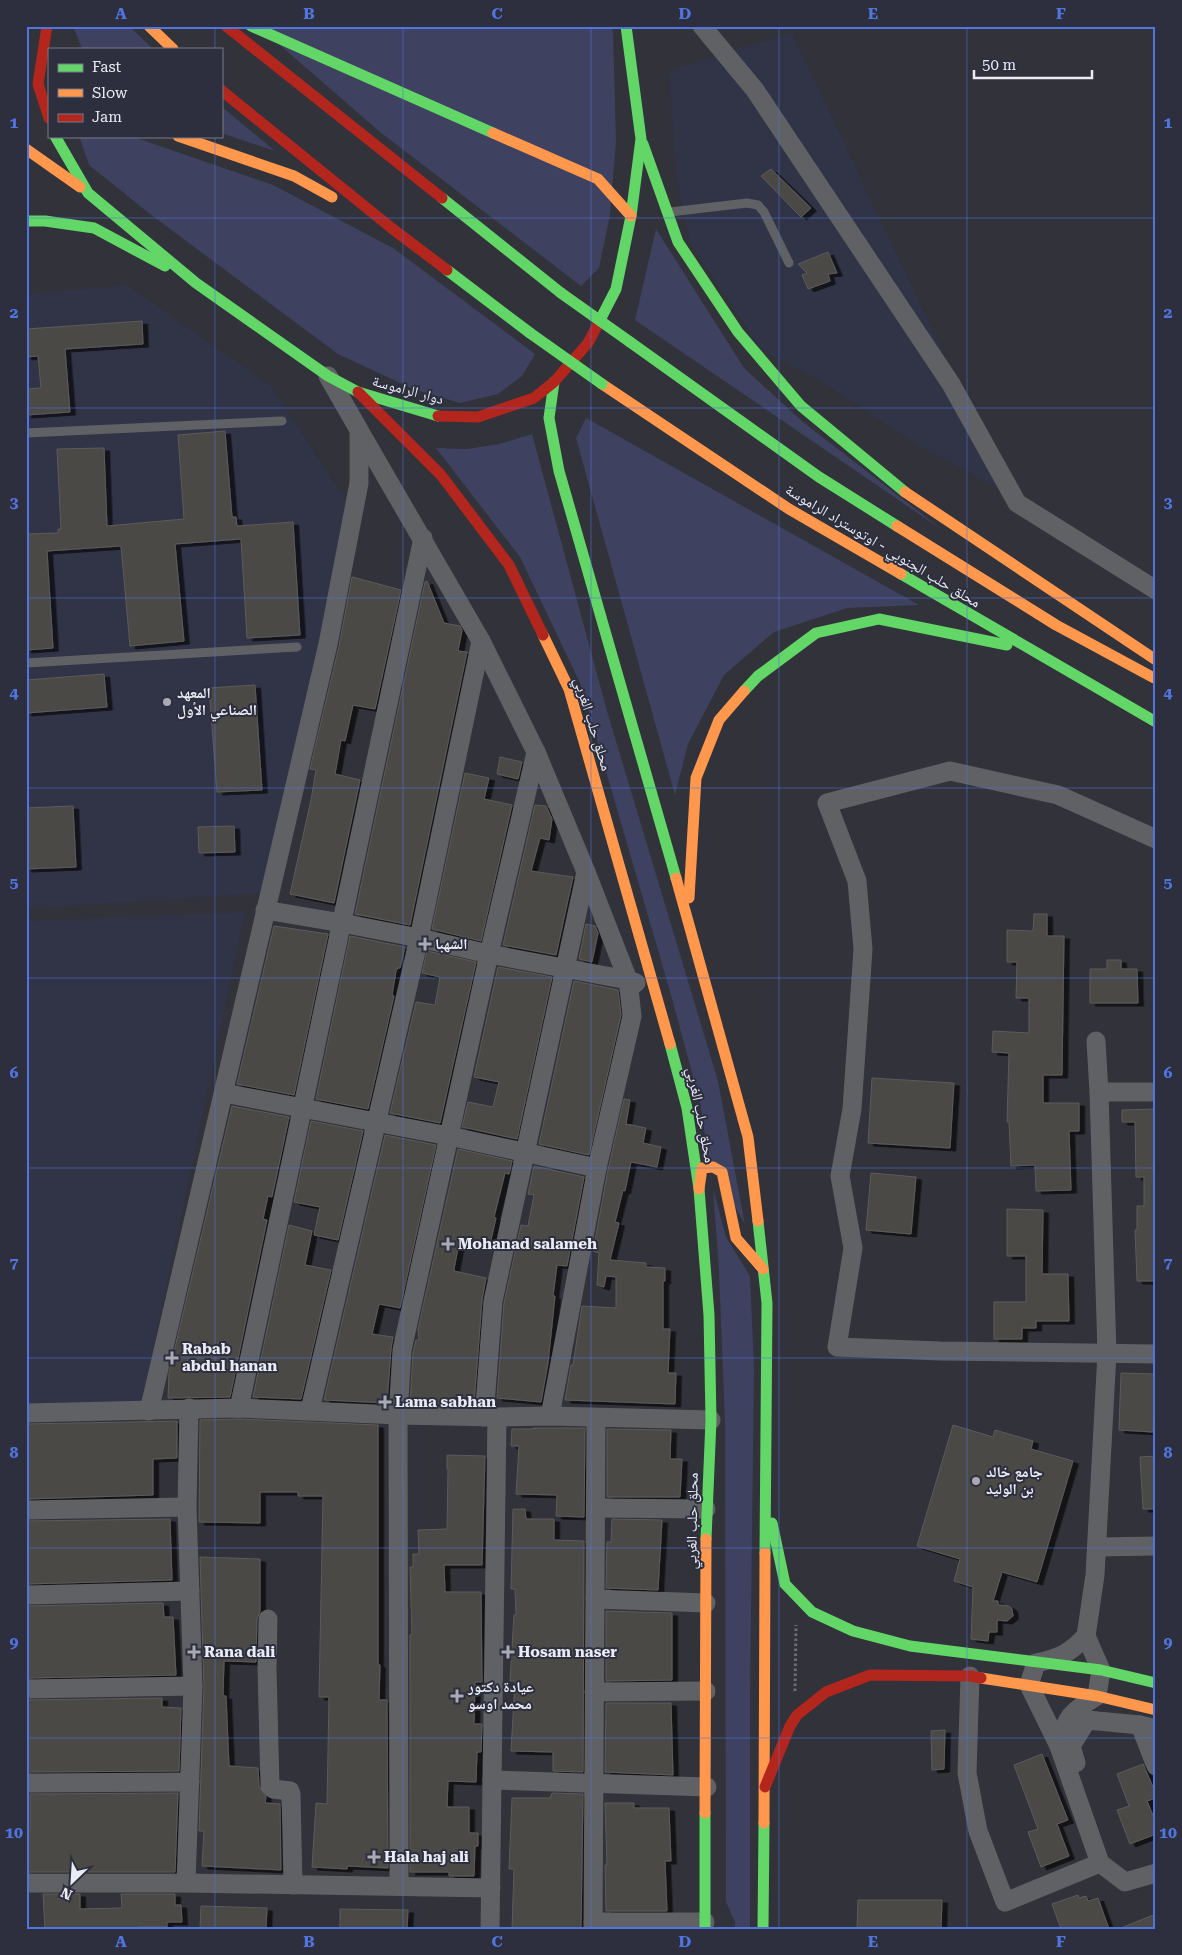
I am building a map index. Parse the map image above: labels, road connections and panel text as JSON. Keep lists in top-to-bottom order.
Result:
{
  "streets": {
    "main road": ["دوار الراموسة", "محلق حلب الجنوبي - اوتوستراد الراموسة", "محلق حلب الغربي"]
  },
  "crossings": [
    ["دوار الراموسة", "محلق حلب الغربي"]
  ],
  "places": {
    "other": ["المعهد الصناعي الأول", "جامع خالد بن الوليد"],
    "health": [
      "الشهبا",
      "Mohanad salameh",
      "Rabab abdul hanan",
      "Lama sabhan",
      "Rana dali",
      "Hosam naser",
      "عيادة دكتور محمد اوسو",
      "Hala haj ali"
    ]
  },
  "legend": ["Fast", "Slow", "Jam"],
  "scale_bar": "50 m",
  "north": "bottom left",
  "grid": {
    "columns": [
      "A",
      "B",
      "C",
      "D",
      "E",
      "F"
    ],
    "rows": [
      "1",
      "2",
      "3",
      "4",
      "5",
      "6",
      "7",
      "8",
      "9",
      "10"
    ]
  }
}
